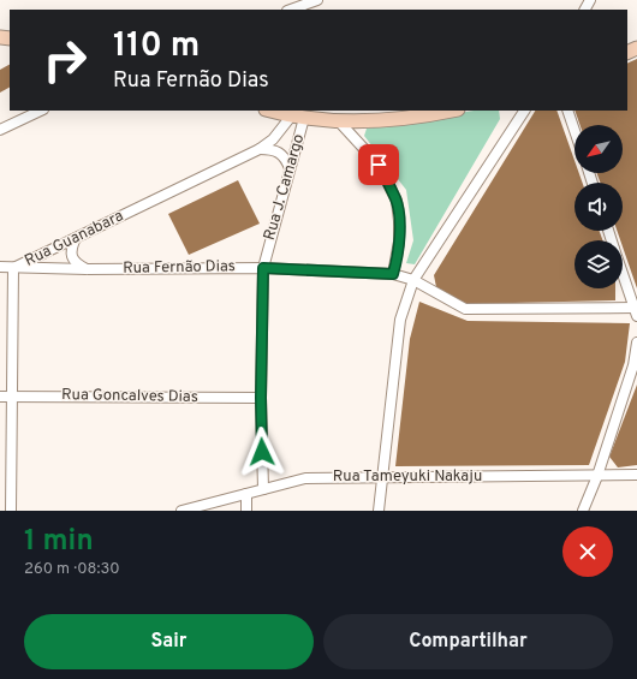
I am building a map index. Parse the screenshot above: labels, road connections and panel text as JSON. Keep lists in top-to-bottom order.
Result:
{
  "streets": {
    "street": [
      "Rua J. Camargo",
      "Rua Guanabara",
      "Rua Fernão Dias",
      "Rua Goncalves Dias",
      "Rua Tameyuki Nakaju"
    ]
  },
  "crossings": [
    ["Rua J. Camargo", "Rua Guanabara"],
    ["Rua J. Camargo", "Rua Fernão Dias"],
    ["Rua J. Camargo", "Rua Goncalves Dias"],
    ["Rua J. Camargo", "Rua Tameyuki Nakaju"],
    ["Rua Guanabara", "Rua Fernão Dias"],
    ["Rua Guanabara", "Rua Goncalves Dias"]
  ],
  "north": "bottom left",
  "page": {
    "turn": ["110 m", "Rua Fernão Dias"],
    "heading": ["1 min", "260 m · 08:30"],
    "buttons": ["Sair", "Compartilhar"]
  }
}
